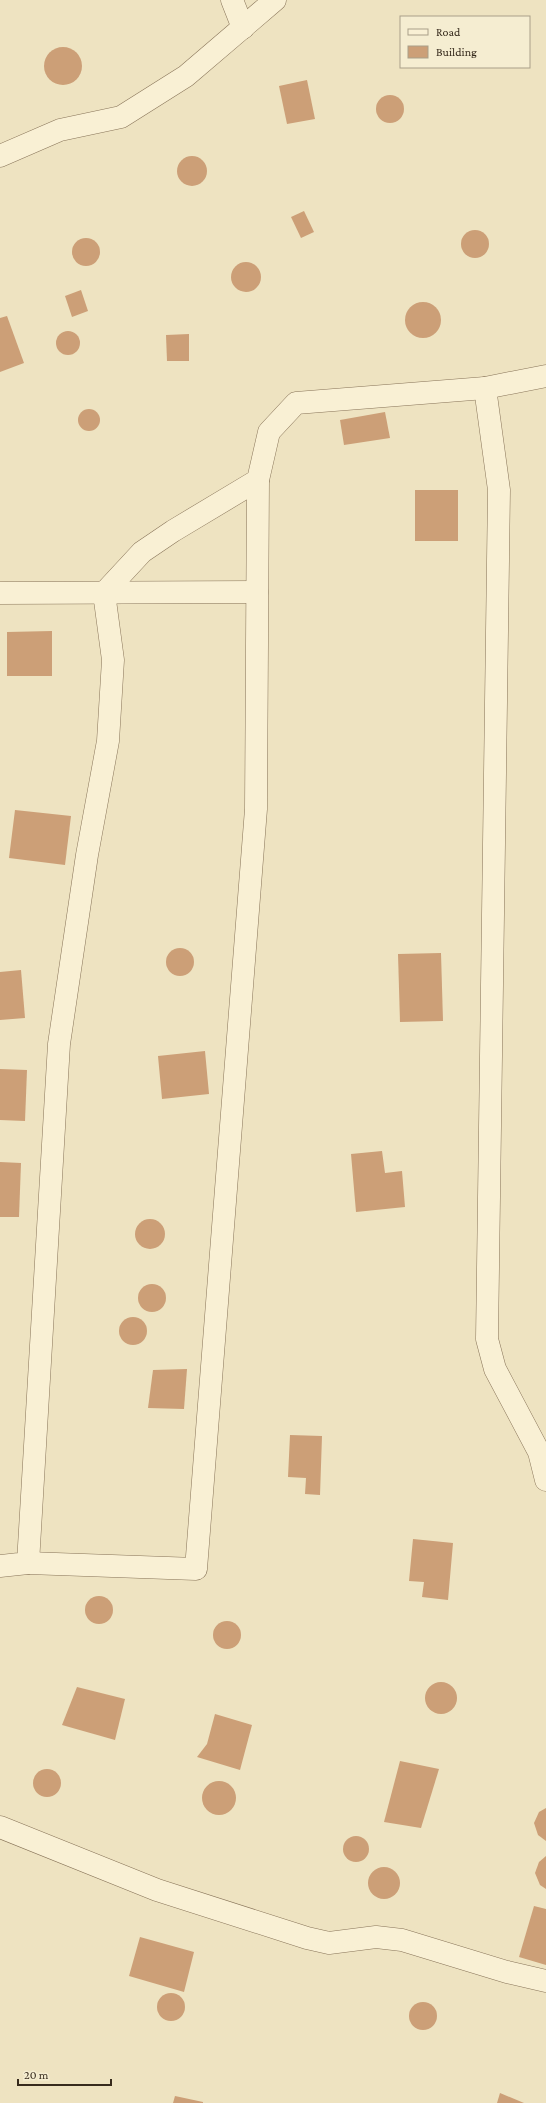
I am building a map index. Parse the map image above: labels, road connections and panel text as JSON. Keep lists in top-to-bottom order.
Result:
{
  "legend": ["Road", "Building"],
  "scale_bar": "20 m"
}
